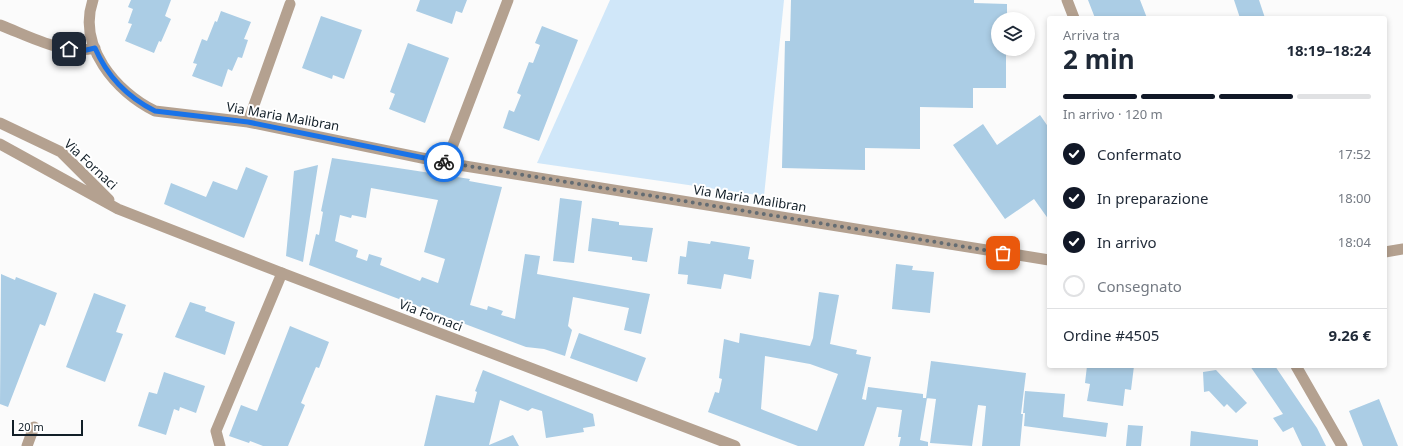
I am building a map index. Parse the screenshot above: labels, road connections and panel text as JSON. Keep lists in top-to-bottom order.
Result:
{
  "streets": {
    "street": ["Via Maria Malibran", "Via Fornaci"]
  },
  "scale_bar": "20 m",
  "page": {
    "heading": ["2 min", "Arriva tra", "18:19–18:24"],
    "panel": ["Ordine #4505", "9.26 €"],
    "bar": "In arrivo · 120 m",
    "list": [
      ["Confermato", "17:52"],
      ["In preparazione", "18:00"],
      ["In arrivo", "18:04"],
      "Consegnato"
    ],
    "scale": "20 m"
  }
}
